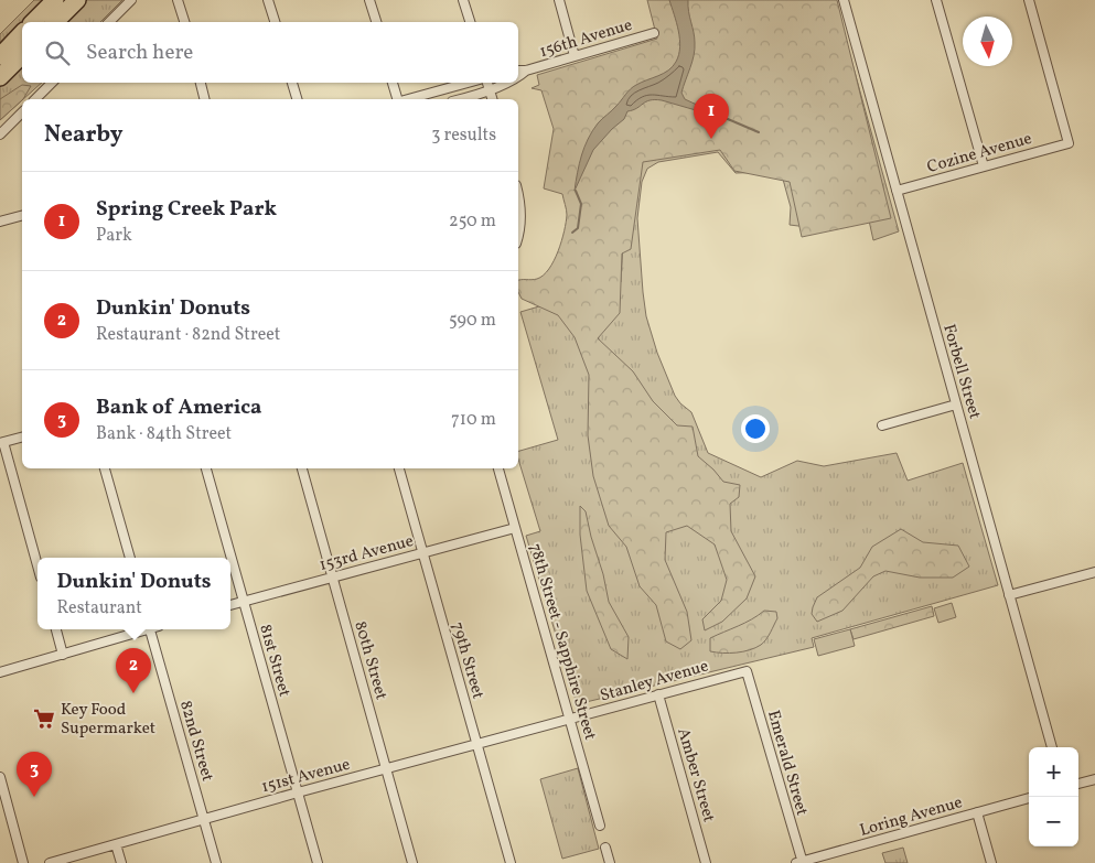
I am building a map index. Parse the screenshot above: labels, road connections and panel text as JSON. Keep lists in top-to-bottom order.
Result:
{
  "streets": {
    "street": [
      "156th Avenue",
      "Cozine Avenue",
      "Forbell Street",
      "153rd Avenue",
      "78th Street - Sapphire Street",
      "81st Street",
      "80th Street",
      "79th Street",
      "Stanley Avenue",
      "82nd Street",
      "Emerald Street",
      "151st Avenue",
      "Amber Street",
      "Loring Avenue"
    ]
  },
  "crossings": [
    ["Cozine Avenue", "Forbell Street"],
    ["153rd Avenue", "78th Street - Sapphire Street"],
    ["153rd Avenue", "81st Street"],
    ["153rd Avenue", "80th Street"],
    ["153rd Avenue", "79th Street"],
    ["78th Street - Sapphire Street", "Stanley Avenue"],
    ["78th Street - Sapphire Street", "151st Avenue"],
    ["81st Street", "151st Avenue"],
    ["80th Street", "151st Avenue"],
    ["79th Street", "151st Avenue"],
    ["Stanley Avenue", "Emerald Street"],
    ["Stanley Avenue", "151st Avenue"],
    ["Stanley Avenue", "Amber Street"],
    ["82nd Street", "151st Avenue"],
    ["Emerald Street", "Loring Avenue"]
  ],
  "places": {
    "supermarket": ["Key Food Supermarket"]
  },
  "north": "bottom",
  "page": {
    "search": "Search here",
    "pins": ["1", "2", "3"],
    "heading": ["Nearby", "3 results"],
    "list": [
      {
        "mark": "1",
        "name": "Spring Creek Park",
        "note": "Park",
        "value": "250 m"
      },
      {
        "mark": "2",
        "name": "Dunkin' Donuts",
        "note": "Restaurant · 82nd Street",
        "value": "590 m"
      },
      {
        "mark": "3",
        "name": "Bank of America",
        "note": "Bank · 84th Street",
        "value": "710 m"
      }
    ],
    "popup": ["Dunkin' Donuts", "Restaurant"],
    "map_buttons": ["+", "−"]
  }
}
